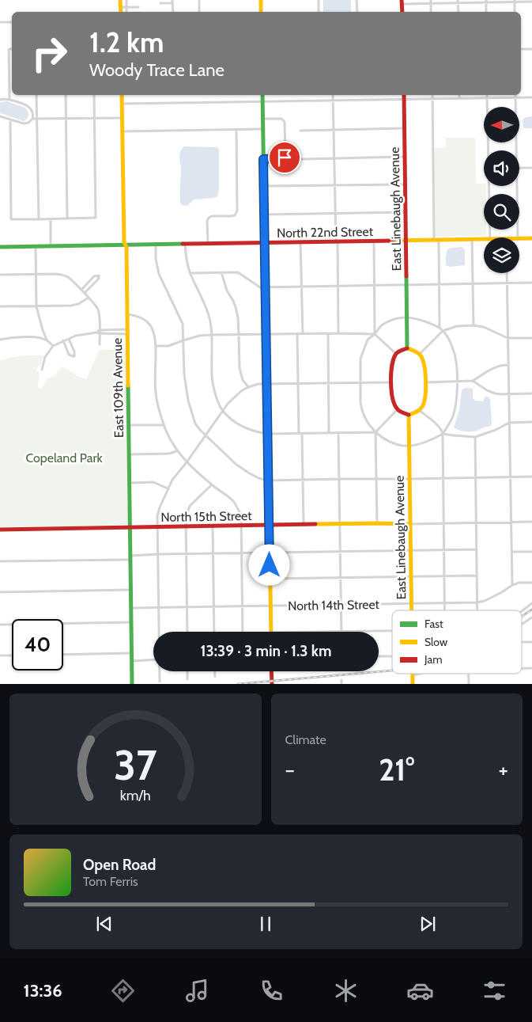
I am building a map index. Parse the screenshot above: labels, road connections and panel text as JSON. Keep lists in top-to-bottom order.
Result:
{
  "streets": {
    "street": [
      "East Linebaugh Avenue",
      "North 22nd Street",
      "East 109th Avenue",
      "North 15th Street",
      "North 14th Street"
    ]
  },
  "crossings": [
    ["East Linebaugh Avenue", "North 22nd Street"],
    ["East Linebaugh Avenue", "North 15th Street"],
    ["East Linebaugh Avenue", "North 14th Street"],
    ["North 22nd Street", "East 109th Avenue"],
    ["East 109th Avenue", "North 15th Street"],
    ["East 109th Avenue", "North 14th Street"]
  ],
  "parks": ["Copeland Park"],
  "legend": ["Fast", "Slow", "Jam"],
  "north": "left",
  "page": {
    "turn": ["1.2 km", "Woody Trace Lane"],
    "limit": "40",
    "trip": "13:39 · 3 min · 1.3 km",
    "tile": "Climate",
    "heat": ["−", "21°", "+"],
    "song": ["Open Road", "Tom Ferris"],
    "tabs": "13:36",
    "gauge": ["37", "km/h"]
  }
}
